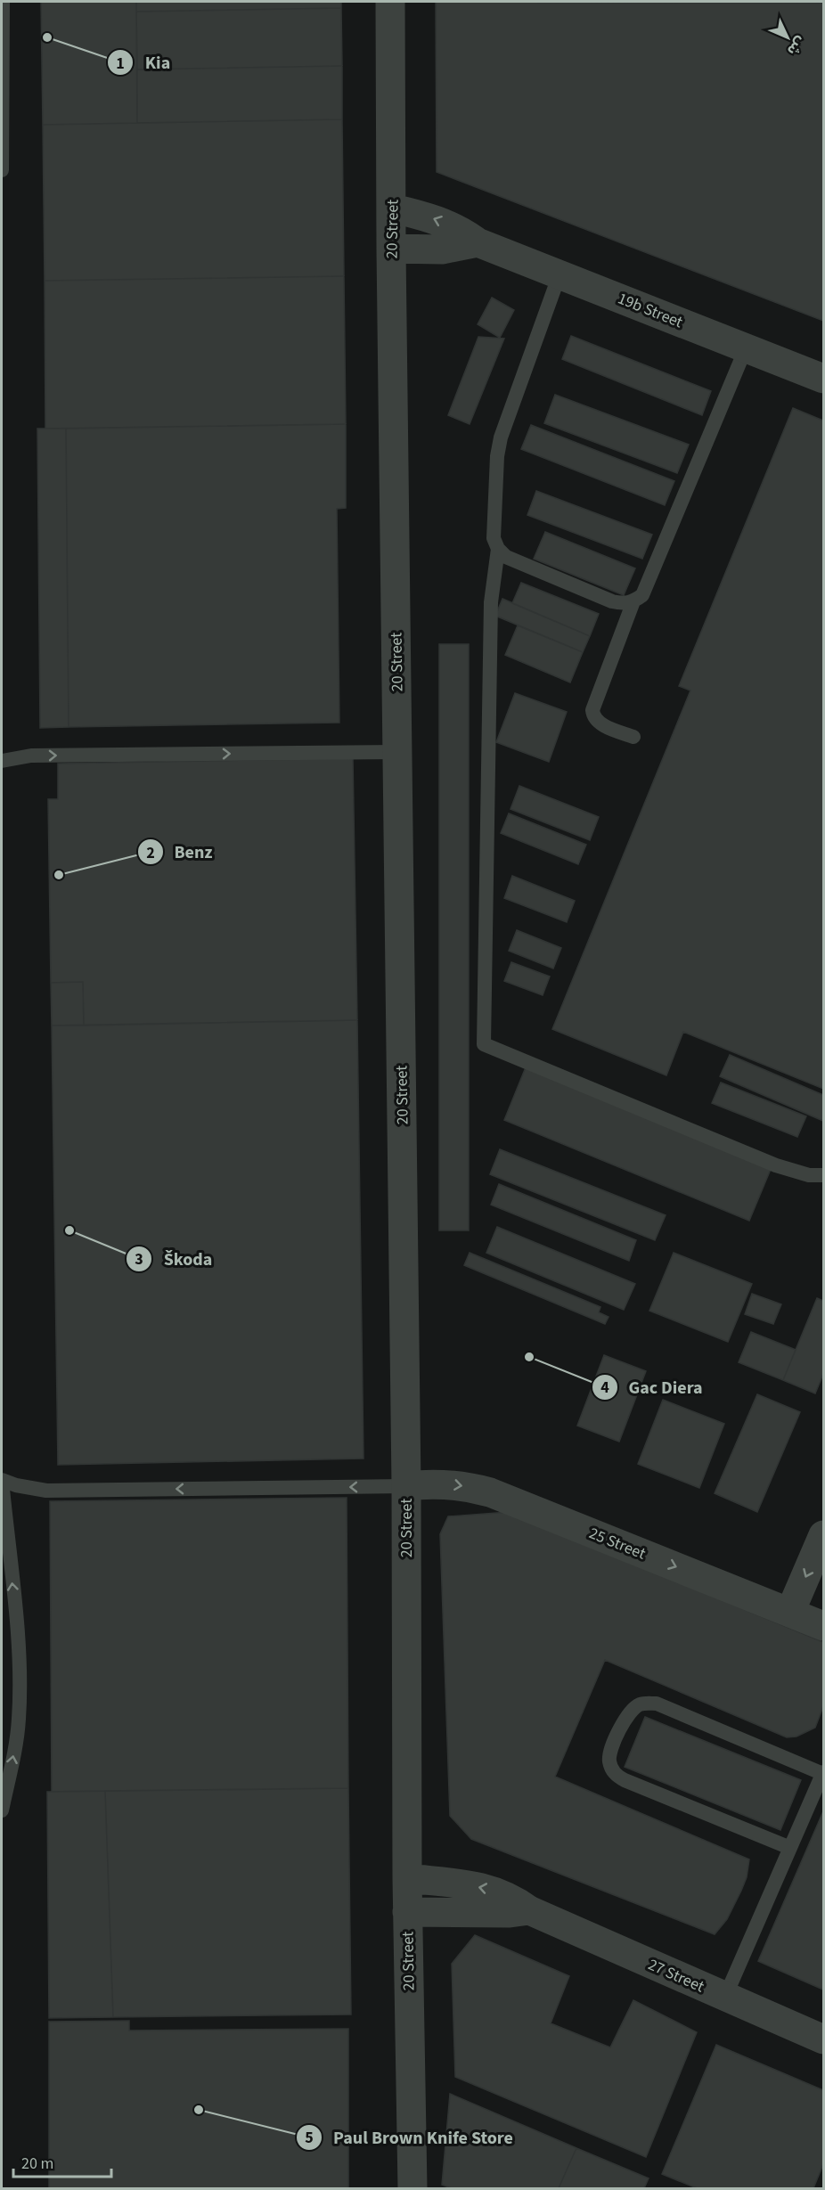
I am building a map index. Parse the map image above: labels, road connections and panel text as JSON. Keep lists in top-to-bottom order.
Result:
{
  "streets": {
    "street": [
      "20 Street",
      "19b Street",
      "25 Street",
      "27 Street"
    ]
  },
  "crossings": [
    ["20 Street", "19b Street"],
    ["20 Street", "25 Street"],
    ["20 Street", "27 Street"]
  ],
  "one_way": ["25 Street"],
  "places": [
    "Kia",
    "Benz",
    "Škoda",
    "Gac Diera",
    "Paul Brown Knife Store"
  ],
  "scale_bar": "20 m",
  "north": "bottom right"
}
